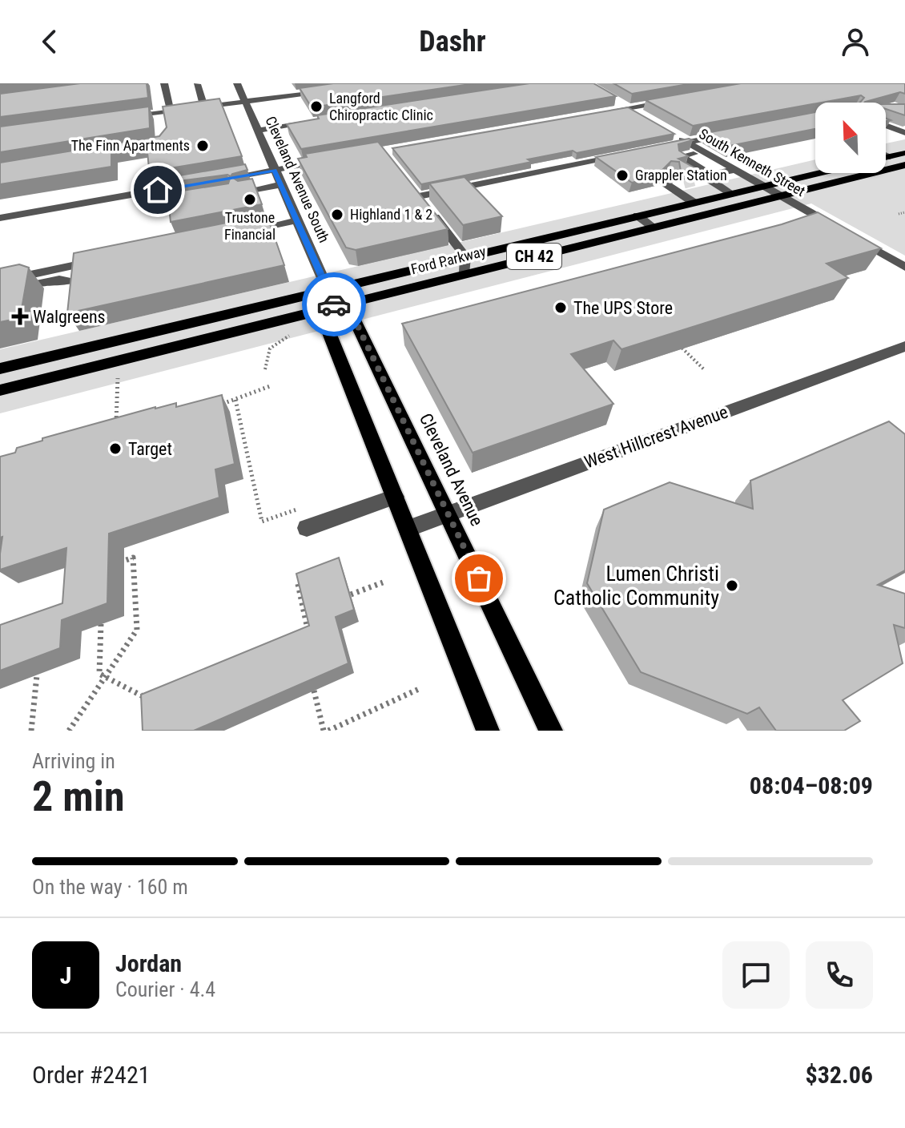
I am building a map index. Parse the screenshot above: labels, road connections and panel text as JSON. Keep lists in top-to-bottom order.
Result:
{
  "streets": {
    "main road": ["CH 42", "Ford Parkway", "Cleveland Avenue"],
    "street": ["South Kenneth Street", "Cleveland Avenue South", "West Hillcrest Avenue"]
  },
  "crossings": [
    ["South Kenneth Street", "Ford Parkway"],
    ["Cleveland Avenue South", "Ford Parkway"],
    ["Cleveland Avenue South", "Cleveland Avenue"],
    ["Ford Parkway", "Cleveland Avenue"],
    ["West Hillcrest Avenue", "Cleveland Avenue"]
  ],
  "places": {
    "other": [
      "Langford Chiropractic Clinic",
      "The Finn Apartments",
      "Grappler Station",
      "Trustone Financial",
      "Highland 1 & 2",
      "The UPS Store",
      "Target",
      "Lumen Christi Catholic Community"
    ],
    "health": ["Walgreens"]
  },
  "north": "top left",
  "page": {
    "header": "Dashr",
    "heading": ["2 min", "Arriving in", "08:04–08:09"],
    "panel": [
      "Jordan",
      "Courier · 4.4",
      "Order #2421",
      "$32.06"
    ],
    "bar": "On the way · 160 m",
    "round": "J"
  }
}
